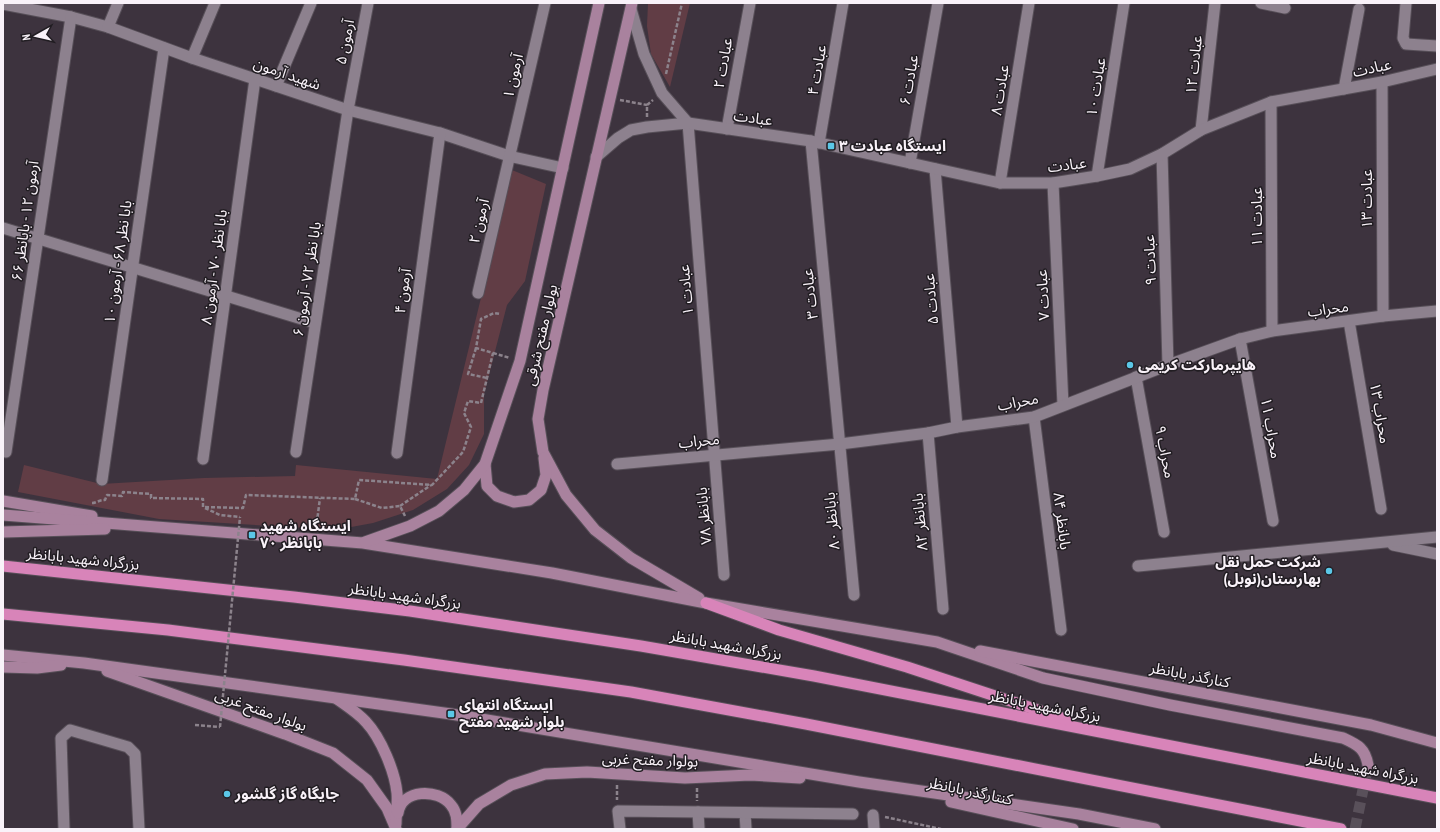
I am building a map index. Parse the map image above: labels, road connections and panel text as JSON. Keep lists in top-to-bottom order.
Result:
{
  "streets": {
    "highway": ["بزرگراه شهید بابانظر"],
    "main road": [
      "بولوار مفتح شرقی",
      "کنارگذر بابانظر",
      "بولوار مفتح غربی",
      "کنتارگذر بابانظر"
    ],
    "street": [
      "آرمون ۵",
      "عبادت ۲",
      "عبادت ۱۲",
      "عبادت",
      "عبادت ۴",
      "شهید آرمون",
      "آرمون ۱",
      "عبادت ۶",
      "عبادت ۱۰",
      "عبادت ۸",
      "عبادت ۱۳",
      "عبادت ۱۱",
      "آرمون ۱۲ - بابانظر ۶۶",
      "آرمون ۲",
      "عبادت ۹",
      "بابا نظر ۶۸ - آرمون ۱۰",
      "بابا نظر ۷۰ - آرمون ۸",
      "بابا نظر ۷۲ - آرمون ۶",
      "عبادت ۱",
      "آرمون ۴",
      "عبادت ۳",
      "عبادت ۷",
      "عبادت ۵",
      "محراب",
      "محراب ۱۳",
      "محراب ۱۱",
      "محراب ۹",
      "بابانظر ۷۸",
      "بابانظر ۸۰",
      "بابانظر ۸۴",
      "بابانظر ۸۲"
    ]
  },
  "crossings": [
    ["آرمون ۵", "شهید آرمون"],
    ["آرمون ۵", "بابا نظر ۷۲ - آرمون ۶"],
    ["عبادت ۲", "عبادت"],
    ["عبادت ۱۲", "عبادت"],
    ["عبادت", "عبادت ۴"],
    ["عبادت", "عبادت ۶"],
    ["عبادت", "عبادت ۱۰"],
    ["عبادت", "عبادت ۸"],
    ["عبادت", "عبادت ۱۳"],
    ["عبادت", "عبادت ۱۱"],
    ["عبادت", "عبادت ۹"],
    ["عبادت", "عبادت ۱"],
    ["عبادت", "عبادت ۳"],
    ["عبادت", "عبادت ۷"],
    ["عبادت", "عبادت ۵"],
    ["عبادت", "بولوار مفتح شرقی"],
    ["عبادت ۴", "عبادت ۳"],
    ["شهید آرمون", "آرمون ۱"],
    ["شهید آرمون", "آرمون ۱۲ - بابانظر ۶۶"],
    ["شهید آرمون", "آرمون ۲"],
    ["شهید آرمون", "بابا نظر ۶۸ - آرمون ۱۰"],
    ["شهید آرمون", "بابا نظر ۷۰ - آرمون ۸"],
    ["شهید آرمون", "بابا نظر ۷۲ - آرمون ۶"],
    ["شهید آرمون", "آرمون ۴"],
    ["شهید آرمون", "بولوار مفتح شرقی"],
    ["آرمون ۱", "آرمون ۲"],
    ["عبادت ۱۳", "محراب"],
    ["عبادت ۱۱", "محراب"],
    ["عبادت ۹", "محراب"],
    ["عبادت ۱", "محراب"],
    ["عبادت ۱", "بابانظر ۷۸"],
    ["عبادت ۳", "محراب"],
    ["عبادت ۳", "بابانظر ۸۰"],
    ["عبادت ۷", "محراب"],
    ["عبادت ۵", "محراب"],
    ["محراب", "محراب ۱۳"],
    ["محراب", "محراب ۱۱"],
    ["محراب", "محراب ۹"],
    ["محراب", "بابانظر ۷۸"],
    ["محراب", "بابانظر ۸۰"],
    ["محراب", "بابانظر ۸۴"],
    ["محراب", "بابانظر ۸۲"],
    ["بولوار مفتح غربی", "کنتارگذر بابانظر"]
  ],
  "places": {
    "transit": ["ایستگاه عبادت ۳", "ایستگاه شهید بابانظر ۷۰", "ایستگاه انتهای بلوار شهید مفتح"],
    "other": ["هایپرمارکت کریمی", "شرکت حمل نقل بهارستان(نوبل)", "جایگاه گاز گلشور"]
  },
  "north": "left"
}
